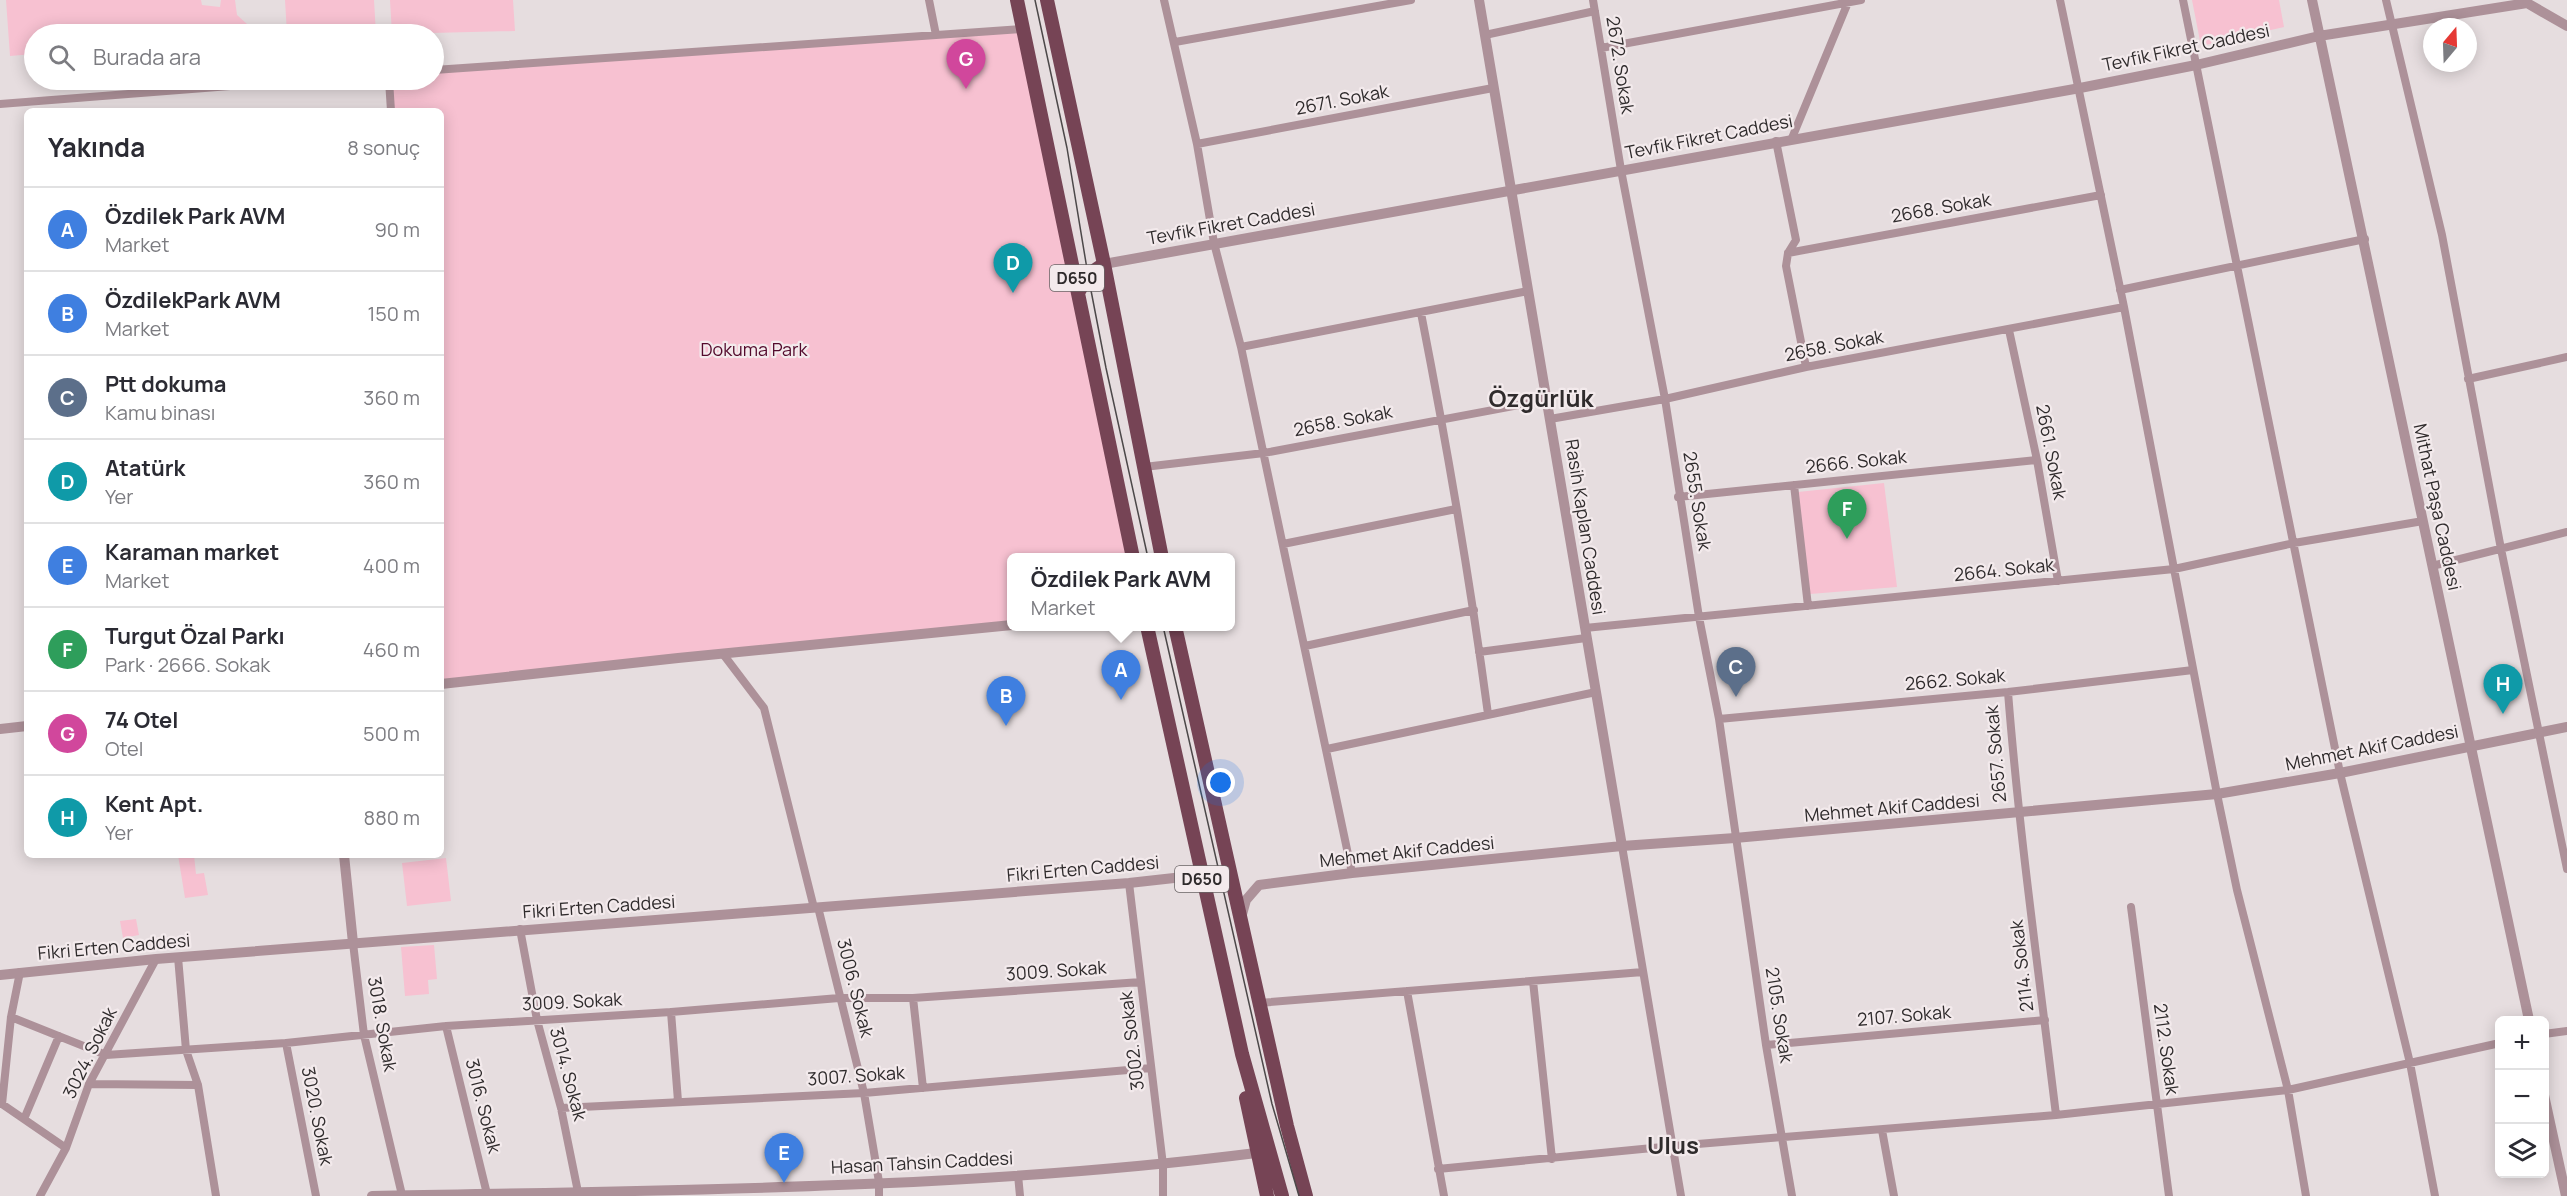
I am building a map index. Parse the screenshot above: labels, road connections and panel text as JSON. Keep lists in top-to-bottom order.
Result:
{
  "streets": {
    "highway": ["D650"],
    "street": [
      "Tevfik Fikret Caddesi",
      "2672. Sokak",
      "2671. Sokak",
      "2668. Sokak",
      "2658. Sokak",
      "2661. Sokak",
      "2666. Sokak",
      "2655. Sokak",
      "Mithat Paşa Caddesi",
      "Rasih Kaplan Caddesi",
      "2664. Sokak",
      "2662. Sokak",
      "Mehmet Akif Caddesi",
      "2657. Sokak",
      "Fikri Erten Caddesi",
      "2114. Sokak",
      "3009. Sokak",
      "3006. Sokak",
      "2105. Sokak",
      "2107. Sokak",
      "3018. Sokak",
      "3002. Sokak",
      "2112. Sokak",
      "3024. Sokak",
      "3014. Sokak",
      "3007. Sokak",
      "3016. Sokak",
      "3020. Sokak",
      "Hasan Tahsin Caddesi"
    ]
  },
  "crossings": [
    ["Tevfik Fikret Caddesi", "2672. Sokak"],
    ["Tevfik Fikret Caddesi", "D650"],
    ["Tevfik Fikret Caddesi", "2655. Sokak"],
    ["Tevfik Fikret Caddesi", "Mithat Paşa Caddesi"],
    ["Tevfik Fikret Caddesi", "Rasih Kaplan Caddesi"],
    ["2672. Sokak", "2655. Sokak"],
    ["2671. Sokak", "Rasih Kaplan Caddesi"],
    ["D650", "2658. Sokak"],
    ["D650", "Mehmet Akif Caddesi"],
    ["D650", "Fikri Erten Caddesi"],
    ["2658. Sokak", "2661. Sokak"],
    ["2658. Sokak", "2655. Sokak"],
    ["2658. Sokak", "Rasih Kaplan Caddesi"],
    ["2661. Sokak", "2666. Sokak"],
    ["2661. Sokak", "2664. Sokak"],
    ["2666. Sokak", "2655. Sokak"],
    ["2655. Sokak", "2664. Sokak"],
    ["2655. Sokak", "2662. Sokak"],
    ["2655. Sokak", "Mehmet Akif Caddesi"],
    ["2655. Sokak", "2105. Sokak"],
    ["Mithat Paşa Caddesi", "2664. Sokak"],
    ["Mithat Paşa Caddesi", "Mehmet Akif Caddesi"],
    ["Rasih Kaplan Caddesi", "2664. Sokak"],
    ["Rasih Kaplan Caddesi", "Mehmet Akif Caddesi"],
    ["2662. Sokak", "2657. Sokak"],
    ["Mehmet Akif Caddesi", "2657. Sokak"],
    ["Mehmet Akif Caddesi", "2114. Sokak"],
    ["Mehmet Akif Caddesi", "2105. Sokak"],
    ["2657. Sokak", "2114. Sokak"],
    ["Fikri Erten Caddesi", "3006. Sokak"],
    ["Fikri Erten Caddesi", "3018. Sokak"],
    ["Fikri Erten Caddesi", "3002. Sokak"],
    ["Fikri Erten Caddesi", "3024. Sokak"],
    ["Fikri Erten Caddesi", "3014. Sokak"],
    ["2114. Sokak", "2107. Sokak"],
    ["3009. Sokak", "3006. Sokak"],
    ["3009. Sokak", "3018. Sokak"],
    ["3009. Sokak", "3002. Sokak"],
    ["3009. Sokak", "3024. Sokak"],
    ["3009. Sokak", "3014. Sokak"],
    ["3009. Sokak", "3016. Sokak"],
    ["3009. Sokak", "3020. Sokak"],
    ["3006. Sokak", "3007. Sokak"],
    ["3006. Sokak", "Hasan Tahsin Caddesi"],
    ["2105. Sokak", "2107. Sokak"],
    ["3018. Sokak", "Hasan Tahsin Caddesi"],
    ["3002. Sokak", "3007. Sokak"],
    ["3002. Sokak", "Hasan Tahsin Caddesi"],
    ["3014. Sokak", "3007. Sokak"],
    ["3014. Sokak", "Hasan Tahsin Caddesi"],
    ["3016. Sokak", "Hasan Tahsin Caddesi"]
  ],
  "districts": ["Özgürlük", "Ulus"],
  "parks": ["Dokuma Park"],
  "north": "top",
  "page": {
    "search": "Burada ara",
    "pins": [
      "G",
      "D",
      "F",
      "C",
      "A",
      "H",
      "B",
      "E"
    ],
    "heading": ["Yakında", "8 sonuç"],
    "list": [
      {
        "mark": "A",
        "name": "Özdilek Park AVM",
        "note": "Market",
        "value": "90 m"
      },
      {
        "mark": "B",
        "name": "ÖzdilekPark AVM",
        "note": "Market",
        "value": "150 m"
      },
      {
        "mark": "C",
        "name": "Ptt dokuma",
        "note": "Kamu binası",
        "value": "360 m"
      },
      {
        "mark": "D",
        "name": "Atatürk",
        "note": "Yer",
        "value": "360 m"
      },
      {
        "mark": "E",
        "name": "Karaman market",
        "note": "Market",
        "value": "400 m"
      },
      {
        "mark": "F",
        "name": "Turgut Özal Parkı",
        "note": "Park · 2666. Sokak",
        "value": "460 m"
      },
      {
        "mark": "G",
        "name": "74 Otel",
        "note": "Otel",
        "value": "500 m"
      },
      {
        "mark": "H",
        "name": "Kent Apt.",
        "note": "Yer",
        "value": "880 m"
      }
    ],
    "popup": ["Özdilek Park AVM", "Market"],
    "map_buttons": ["+", "−"]
  }
}
